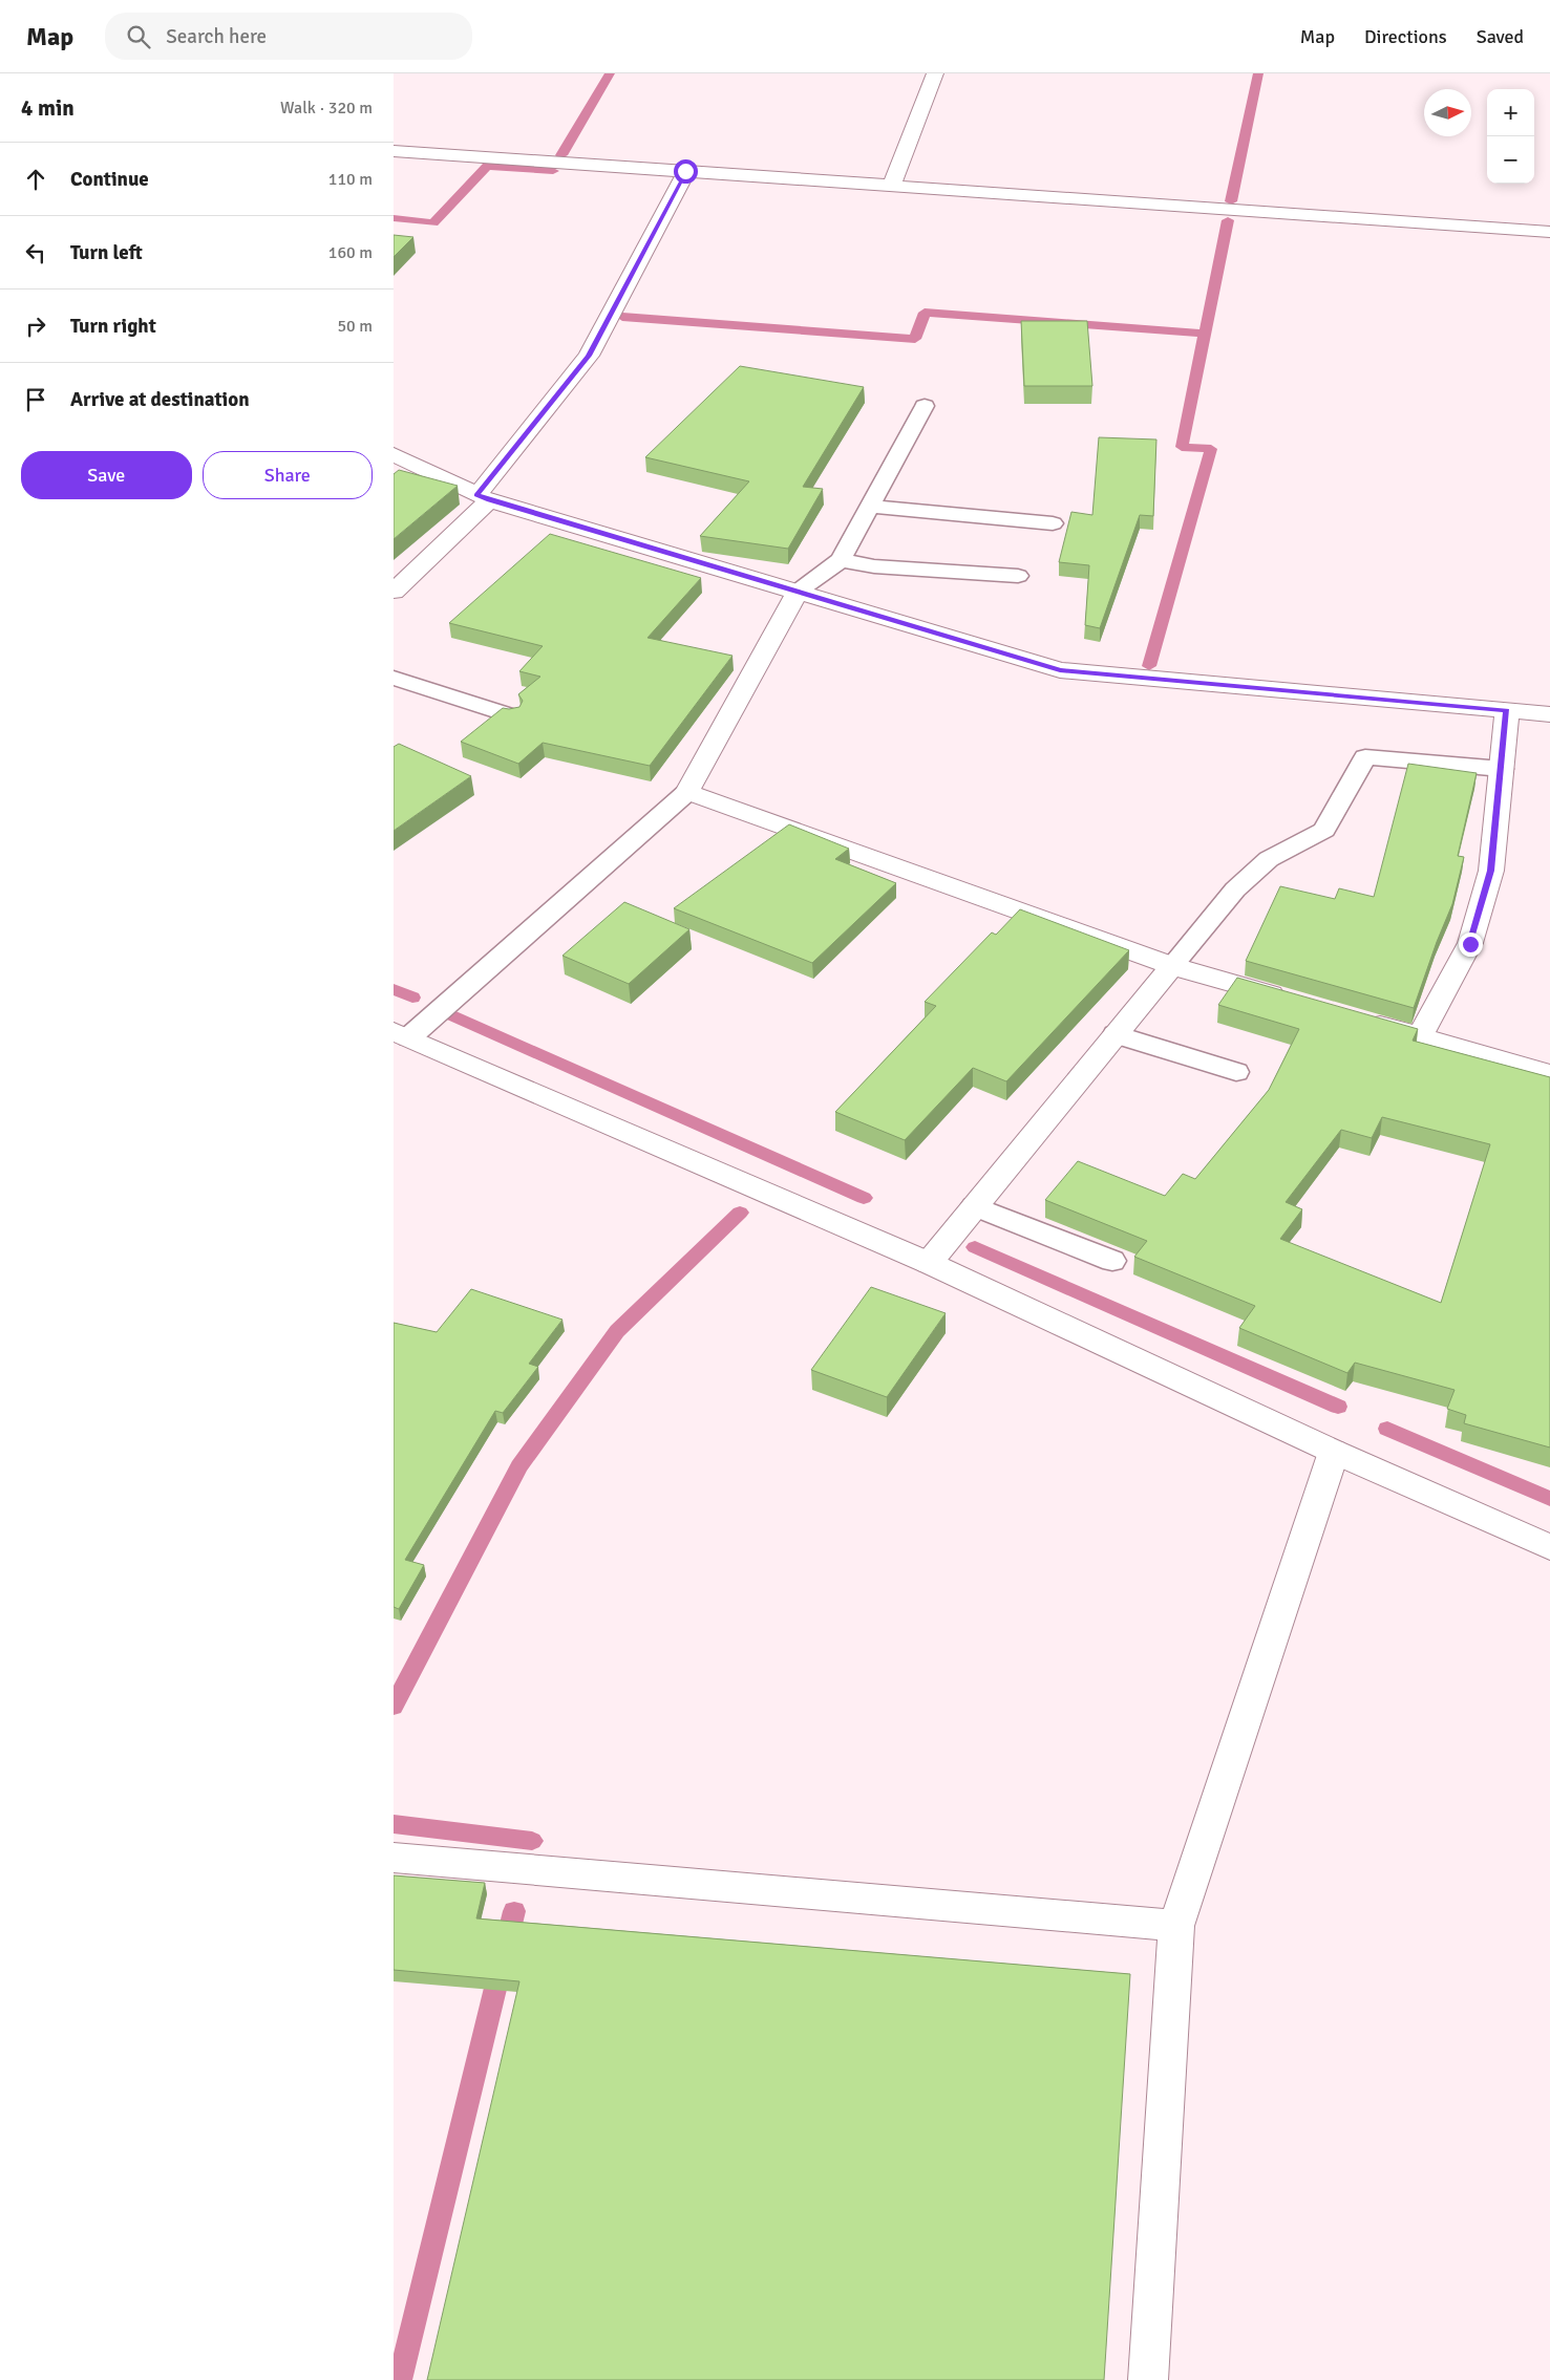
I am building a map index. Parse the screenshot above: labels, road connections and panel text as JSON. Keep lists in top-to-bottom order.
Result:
{
  "north": "right",
  "page": {
    "header": "Map",
    "search": "Search here",
    "nav": ["Map", "Directions", "Saved"],
    "heading": ["4 min", "Walk · 320 m"],
    "map_buttons": ["+", "−"],
    "list": [
      ["Continue", "110 m"],
      ["Turn left", "160 m"],
      ["Turn right", "50 m"],
      "Arrive at destination"
    ],
    "buttons": ["Save", "Share"]
  }
}
